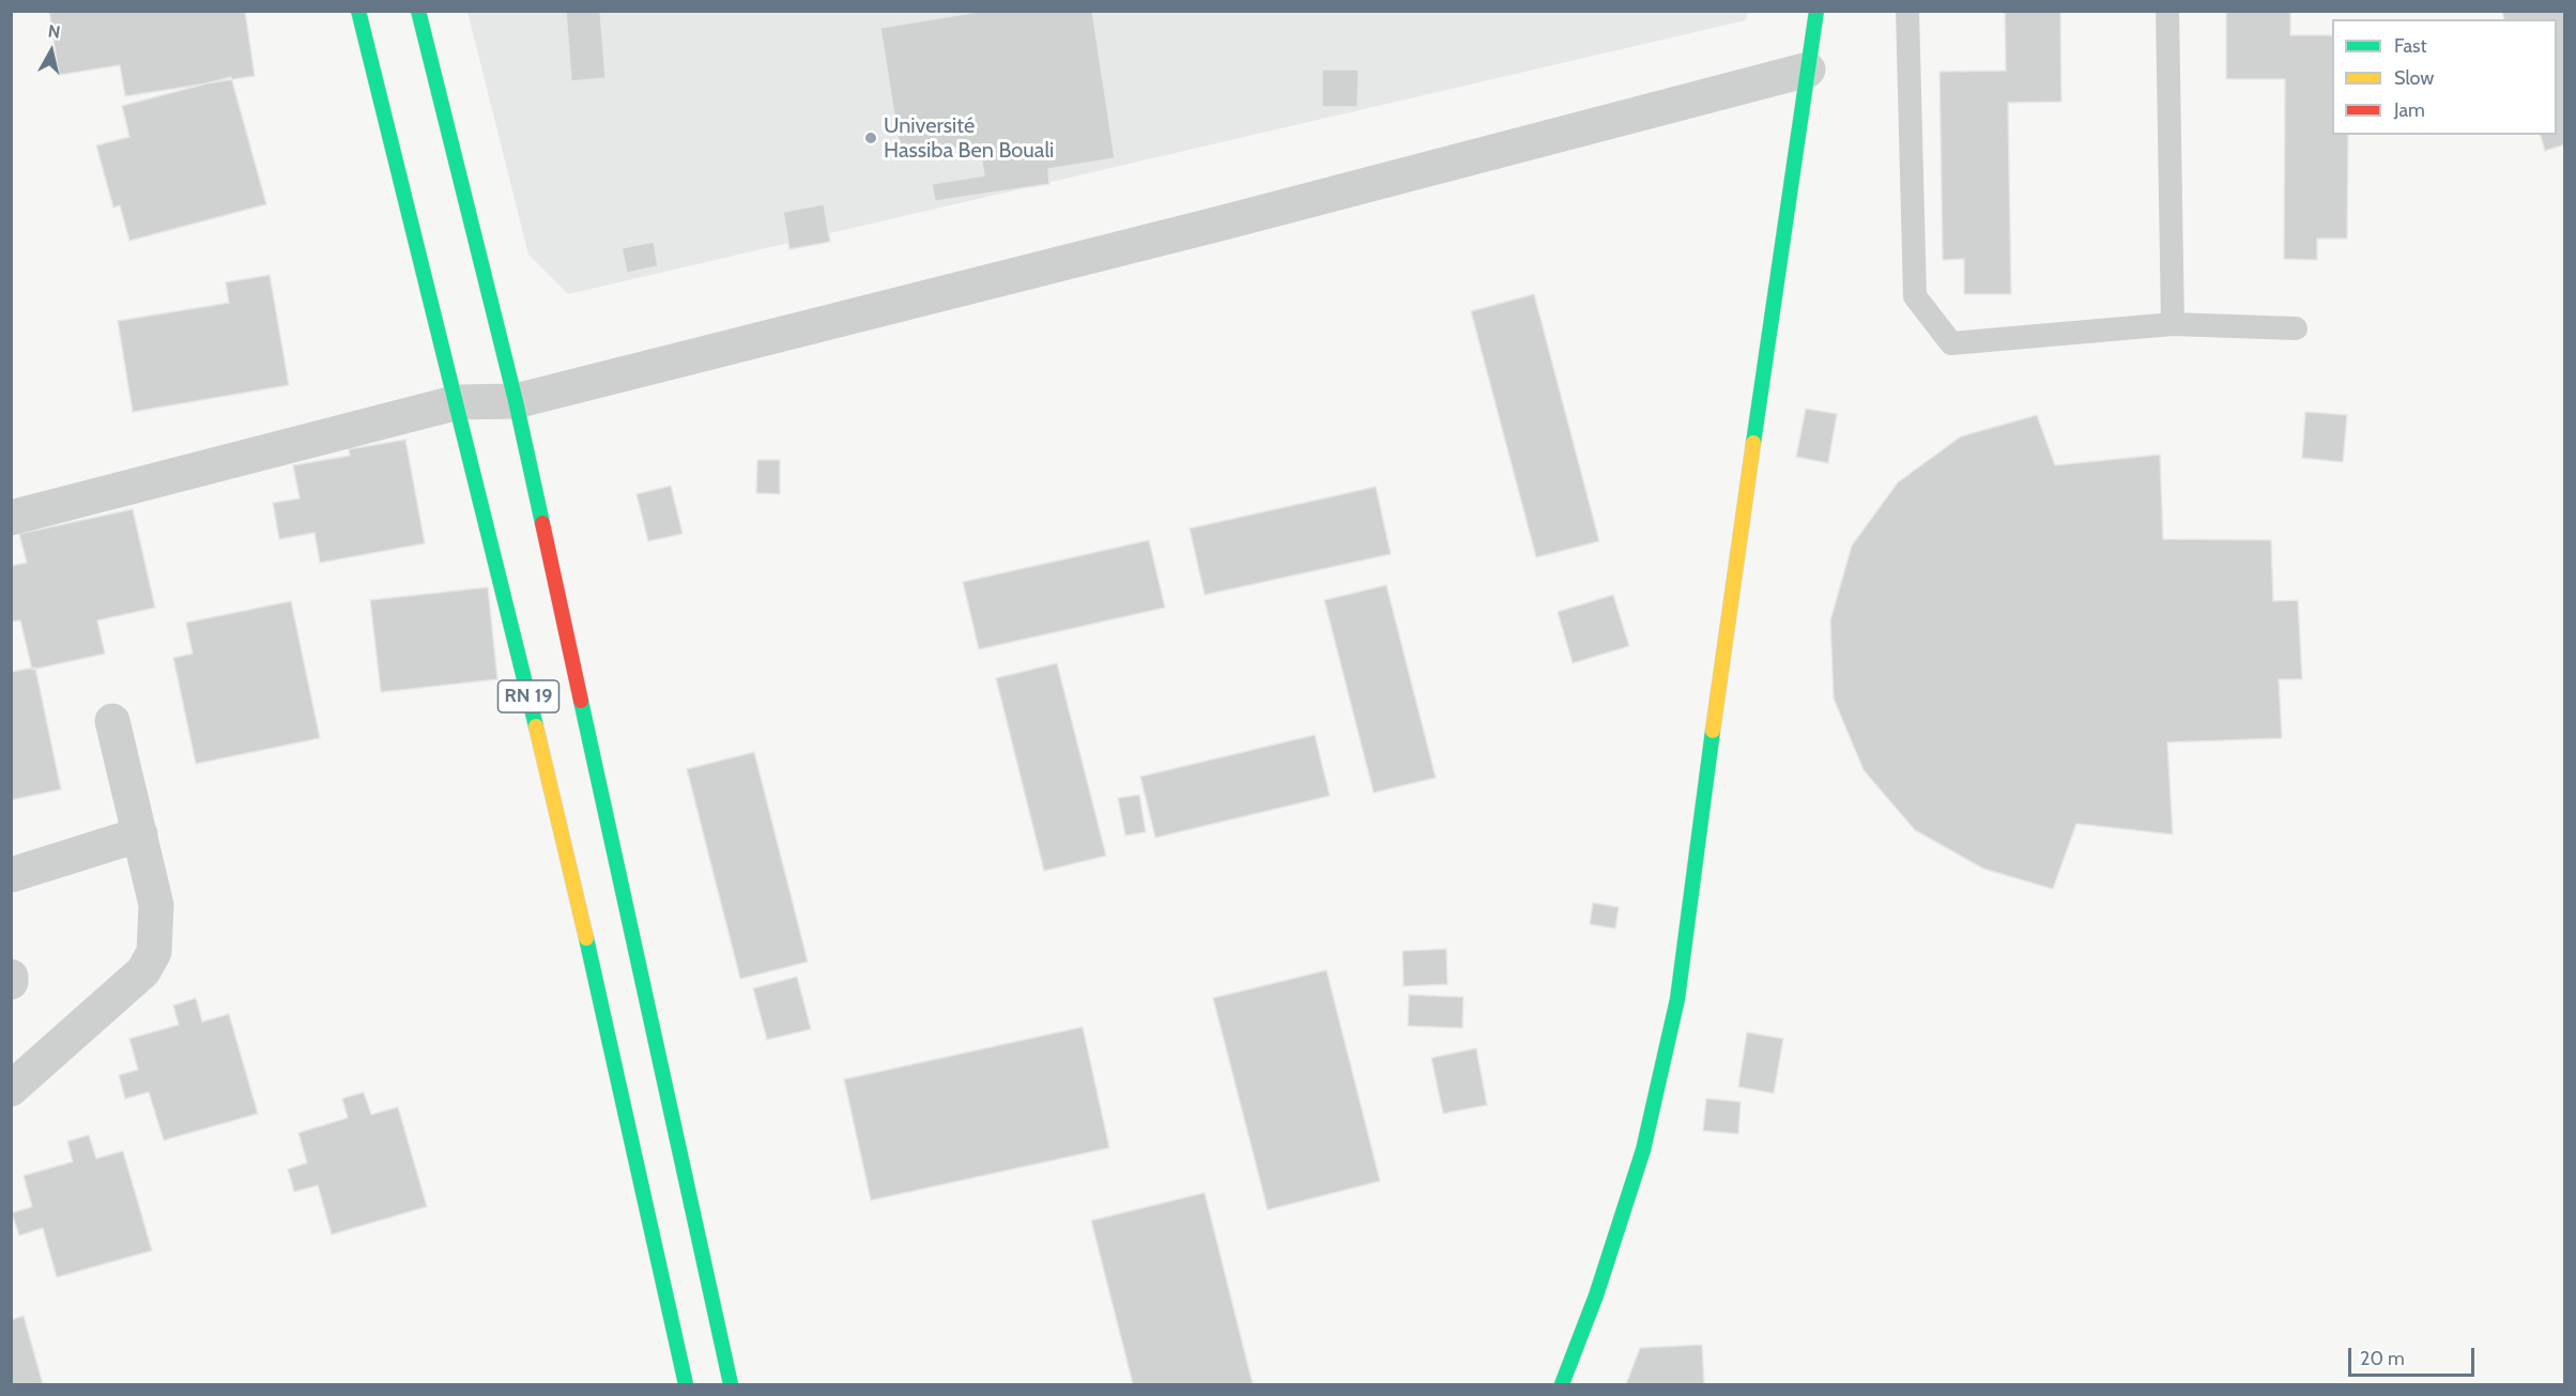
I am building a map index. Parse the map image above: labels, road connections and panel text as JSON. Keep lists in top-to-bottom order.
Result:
{
  "streets": {
    "main road": ["RN 19"]
  },
  "places": ["Université Hassiba Ben Bouali"],
  "legend": ["Fast", "Slow", "Jam"],
  "scale_bar": "20 m",
  "north": "top"
}
